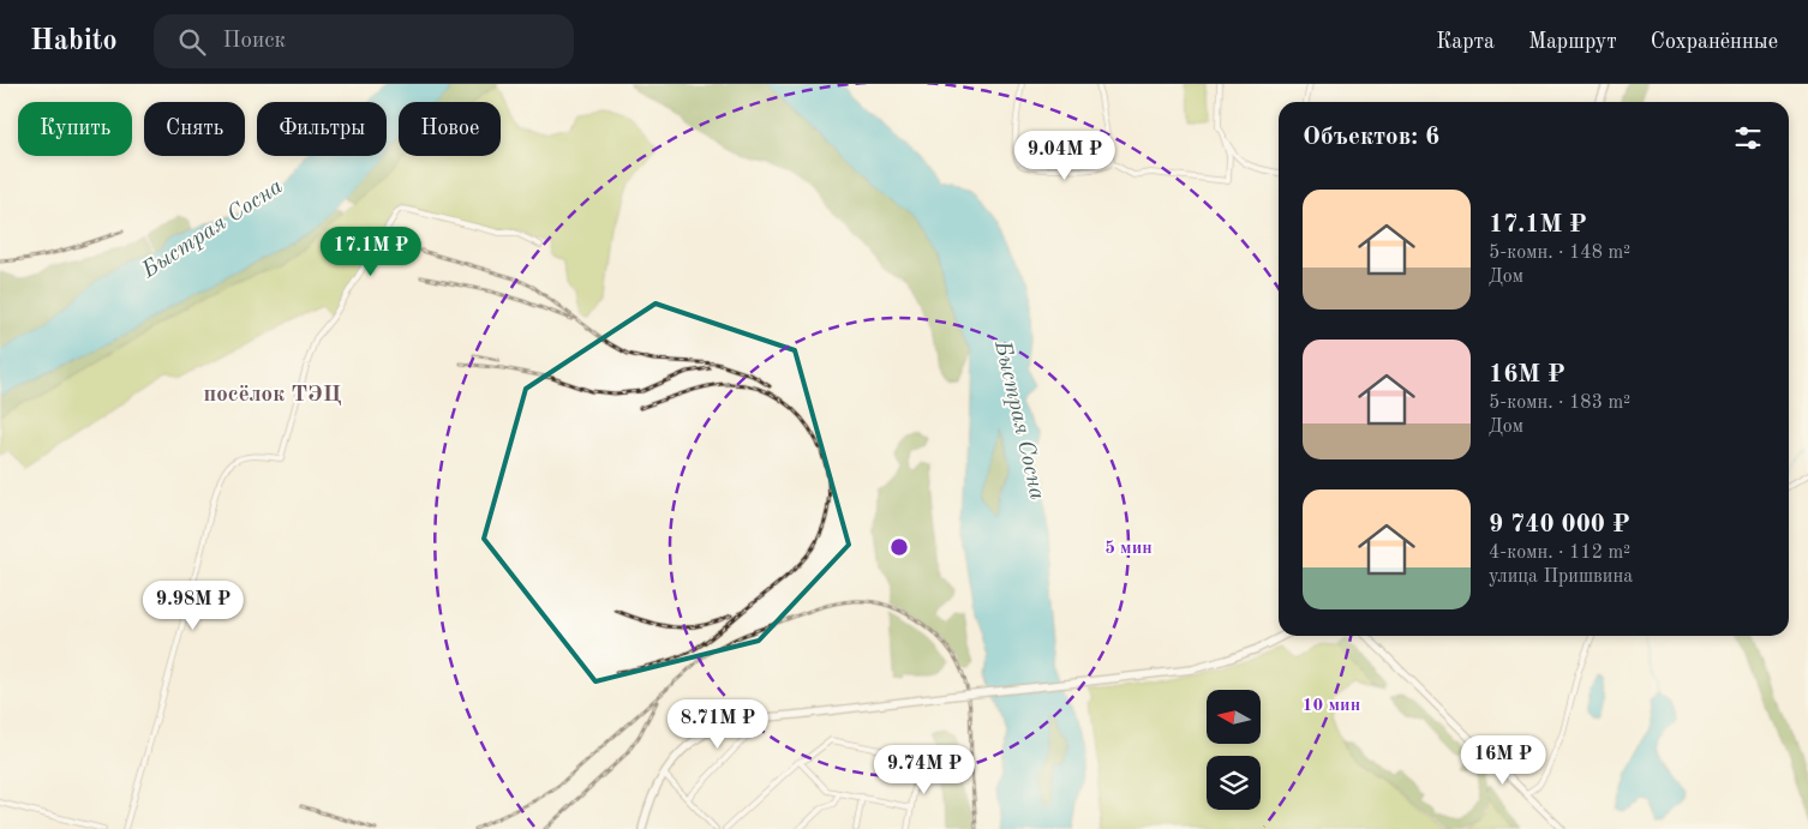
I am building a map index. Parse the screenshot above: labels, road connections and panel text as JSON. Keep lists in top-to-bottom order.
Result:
{
  "districts": ["посёлок ТЭЦ"],
  "water": ["Быстрая Сосна"],
  "north": "left",
  "page": {
    "header": "Habito",
    "search": "Поиск",
    "nav": ["Карта", "Маршрут", "Сохранённые"],
    "chip": [
      "Купить",
      "Снять",
      "Фильтры",
      "Новое"
    ],
    "heading": "Объектов: 6",
    "price": [
      "9.04M ₽",
      "17.1M ₽",
      "9.98M ₽",
      "8.71M ₽",
      "16M ₽",
      "9.74M ₽"
    ],
    "list": [
      {
        "name": "17.1M ₽",
        "note": "5-комн. · 148 m² · Дом"
      },
      {
        "name": "16M ₽",
        "note": "5-комн. · 183 m² · Дом"
      },
      {
        "name": "9 740 000 ₽",
        "note": "4-комн. · 112 m² · улица Пришвина"
      }
    ]
  },
  "rings": ["5 мин", "10 мин"]
}
